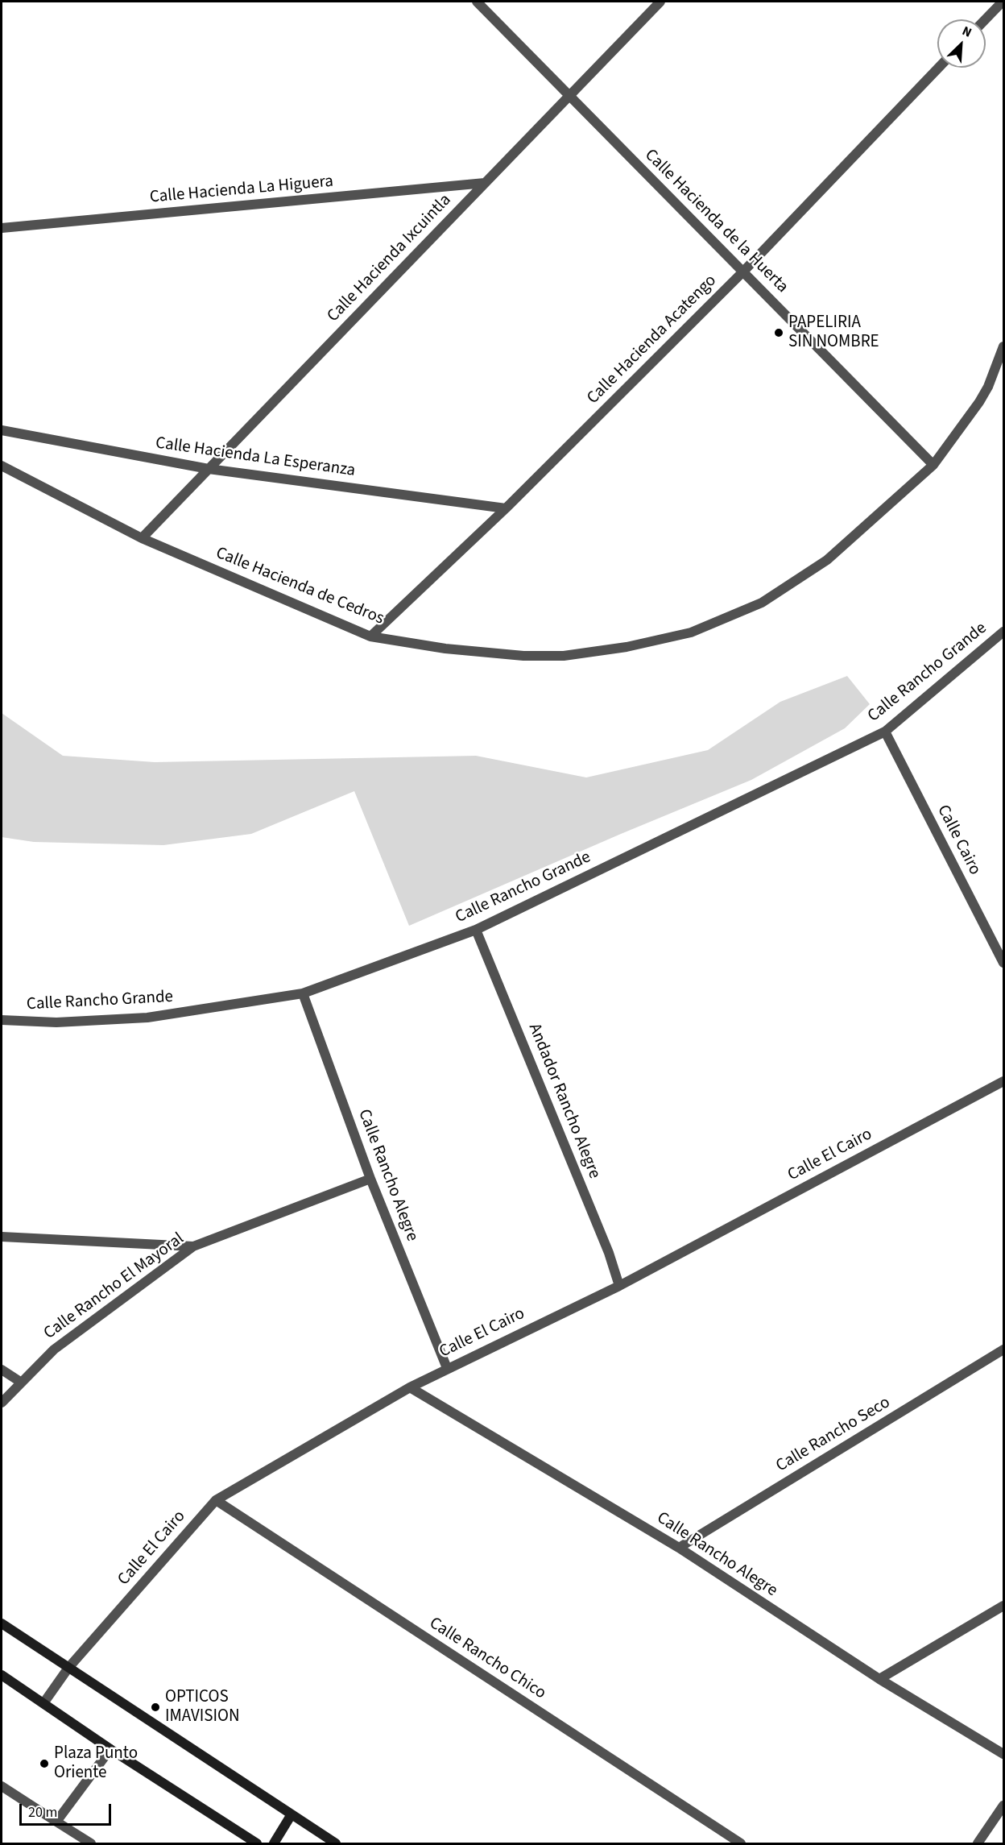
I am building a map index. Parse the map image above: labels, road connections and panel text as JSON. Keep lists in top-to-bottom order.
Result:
{
  "streets": {
    "street": [
      "Calle Hacienda La Higuera",
      "Calle Hacienda de la Huerta",
      "Calle Hacienda Ixcuintla",
      "Calle Hacienda Acatengo",
      "Calle Hacienda La Esperanza",
      "Calle Hacienda de Cedros",
      "Calle Rancho Grande",
      "Calle Cairo",
      "Andador Rancho Alegre",
      "Calle El Cairo",
      "Calle Rancho Alegre",
      "Calle Rancho El Mayoral",
      "Calle Rancho Seco",
      "Calle Rancho Chico"
    ]
  },
  "crossings": [
    ["Calle Hacienda La Higuera", "Calle Hacienda Ixcuintla"],
    ["Calle Hacienda de la Huerta", "Calle Hacienda Ixcuintla"],
    ["Calle Hacienda de la Huerta", "Calle Hacienda Acatengo"],
    ["Calle Hacienda de la Huerta", "Calle Hacienda de Cedros"],
    ["Calle Hacienda Ixcuintla", "Calle Hacienda La Esperanza"],
    ["Calle Hacienda Ixcuintla", "Calle Hacienda de Cedros"],
    ["Calle Hacienda Acatengo", "Calle Hacienda La Esperanza"],
    ["Calle Hacienda Acatengo", "Calle Hacienda de Cedros"],
    ["Calle Rancho Grande", "Calle Cairo"],
    ["Calle Rancho Grande", "Andador Rancho Alegre"],
    ["Calle Rancho Grande", "Calle Rancho Alegre"],
    ["Andador Rancho Alegre", "Calle El Cairo"],
    ["Calle El Cairo", "Calle Rancho Alegre"],
    ["Calle El Cairo", "Calle Rancho Chico"],
    ["Calle Rancho Alegre", "Calle Rancho El Mayoral"],
    ["Calle Rancho Alegre", "Calle Rancho Seco"]
  ],
  "places": ["PAPELIRIA SIN NOMBRE", "OPTICOS IMAVISION", "Plaza Punto Oriente"],
  "scale_bar": "20 m",
  "north": "top right"
}
